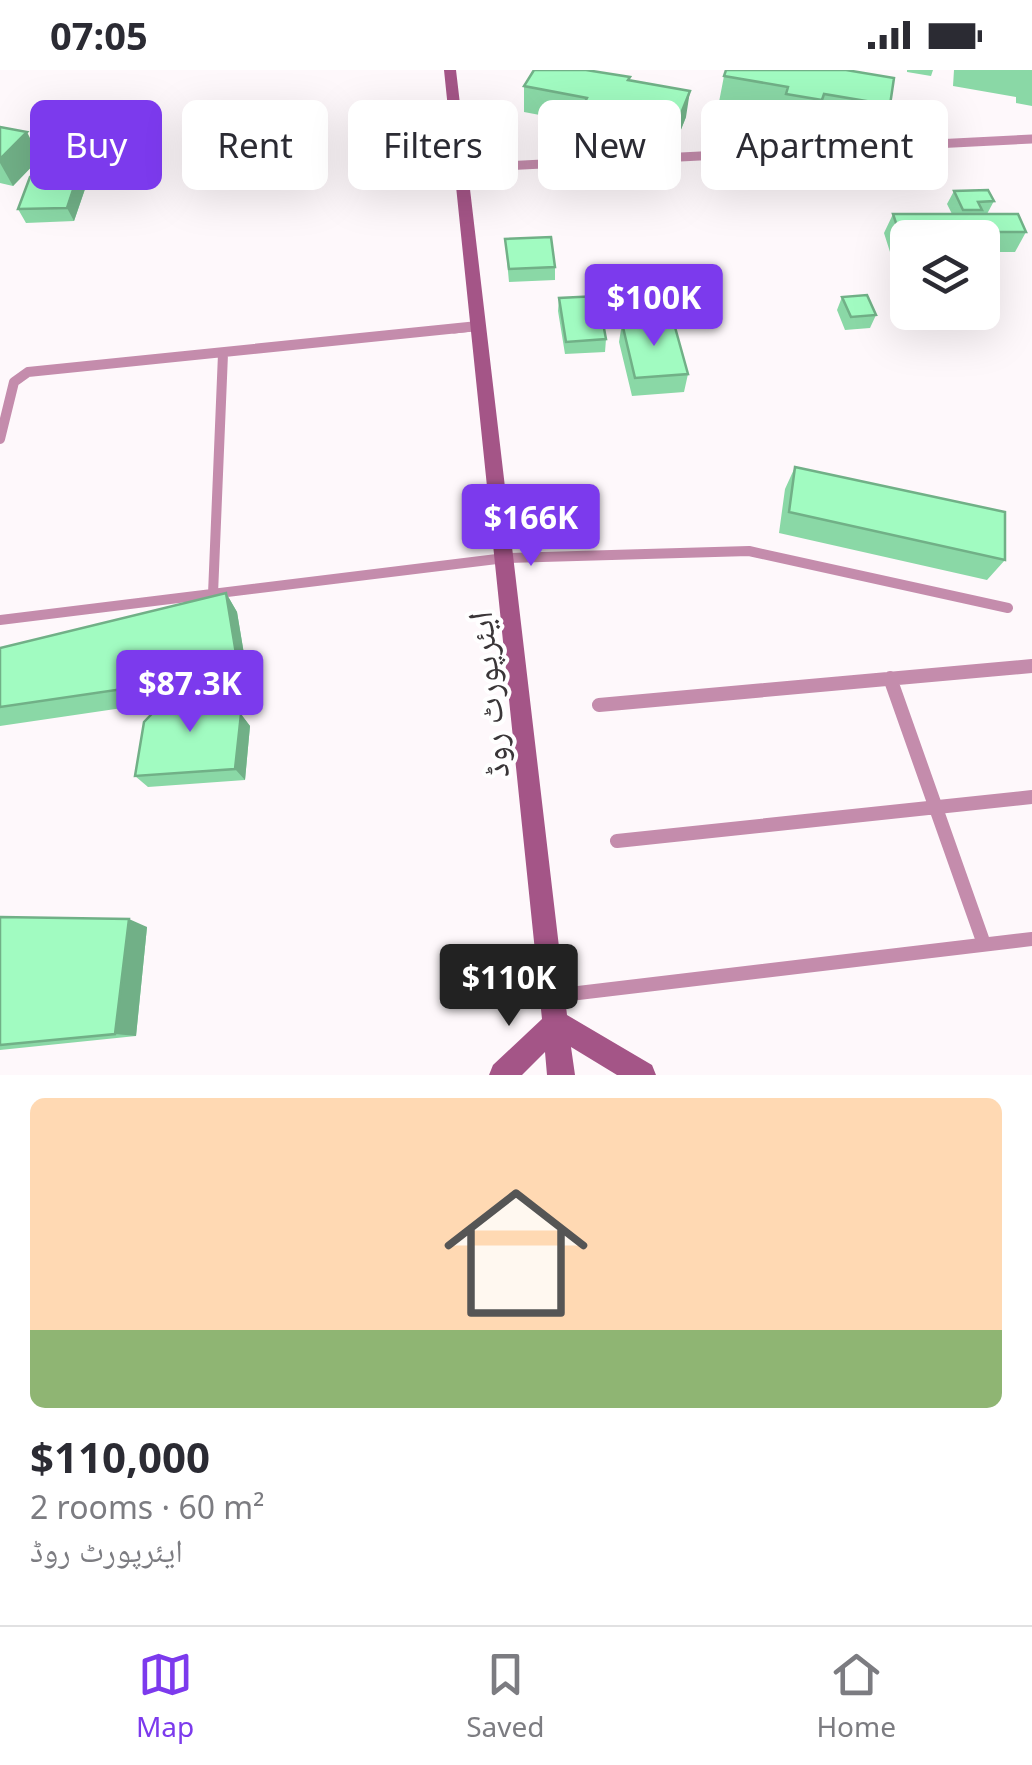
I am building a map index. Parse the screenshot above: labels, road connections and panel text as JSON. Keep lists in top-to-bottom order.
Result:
{
  "streets": {
    "main road": ["ایئرپورٹ روڈ"]
  },
  "page": {
    "status": "07:05",
    "chip": [
      "Buy",
      "Rent",
      "Filters",
      "New",
      "Apartment"
    ],
    "price": [
      "$100K",
      "$166K",
      "$87.3K",
      "$110K"
    ],
    "list": [
      {
        "name": "$110,000",
        "note": "2 rooms · 60 m² · ایئرپورٹ روڈ"
      }
    ],
    "tabs": ["Map", "Saved", "Home"]
  }
}
